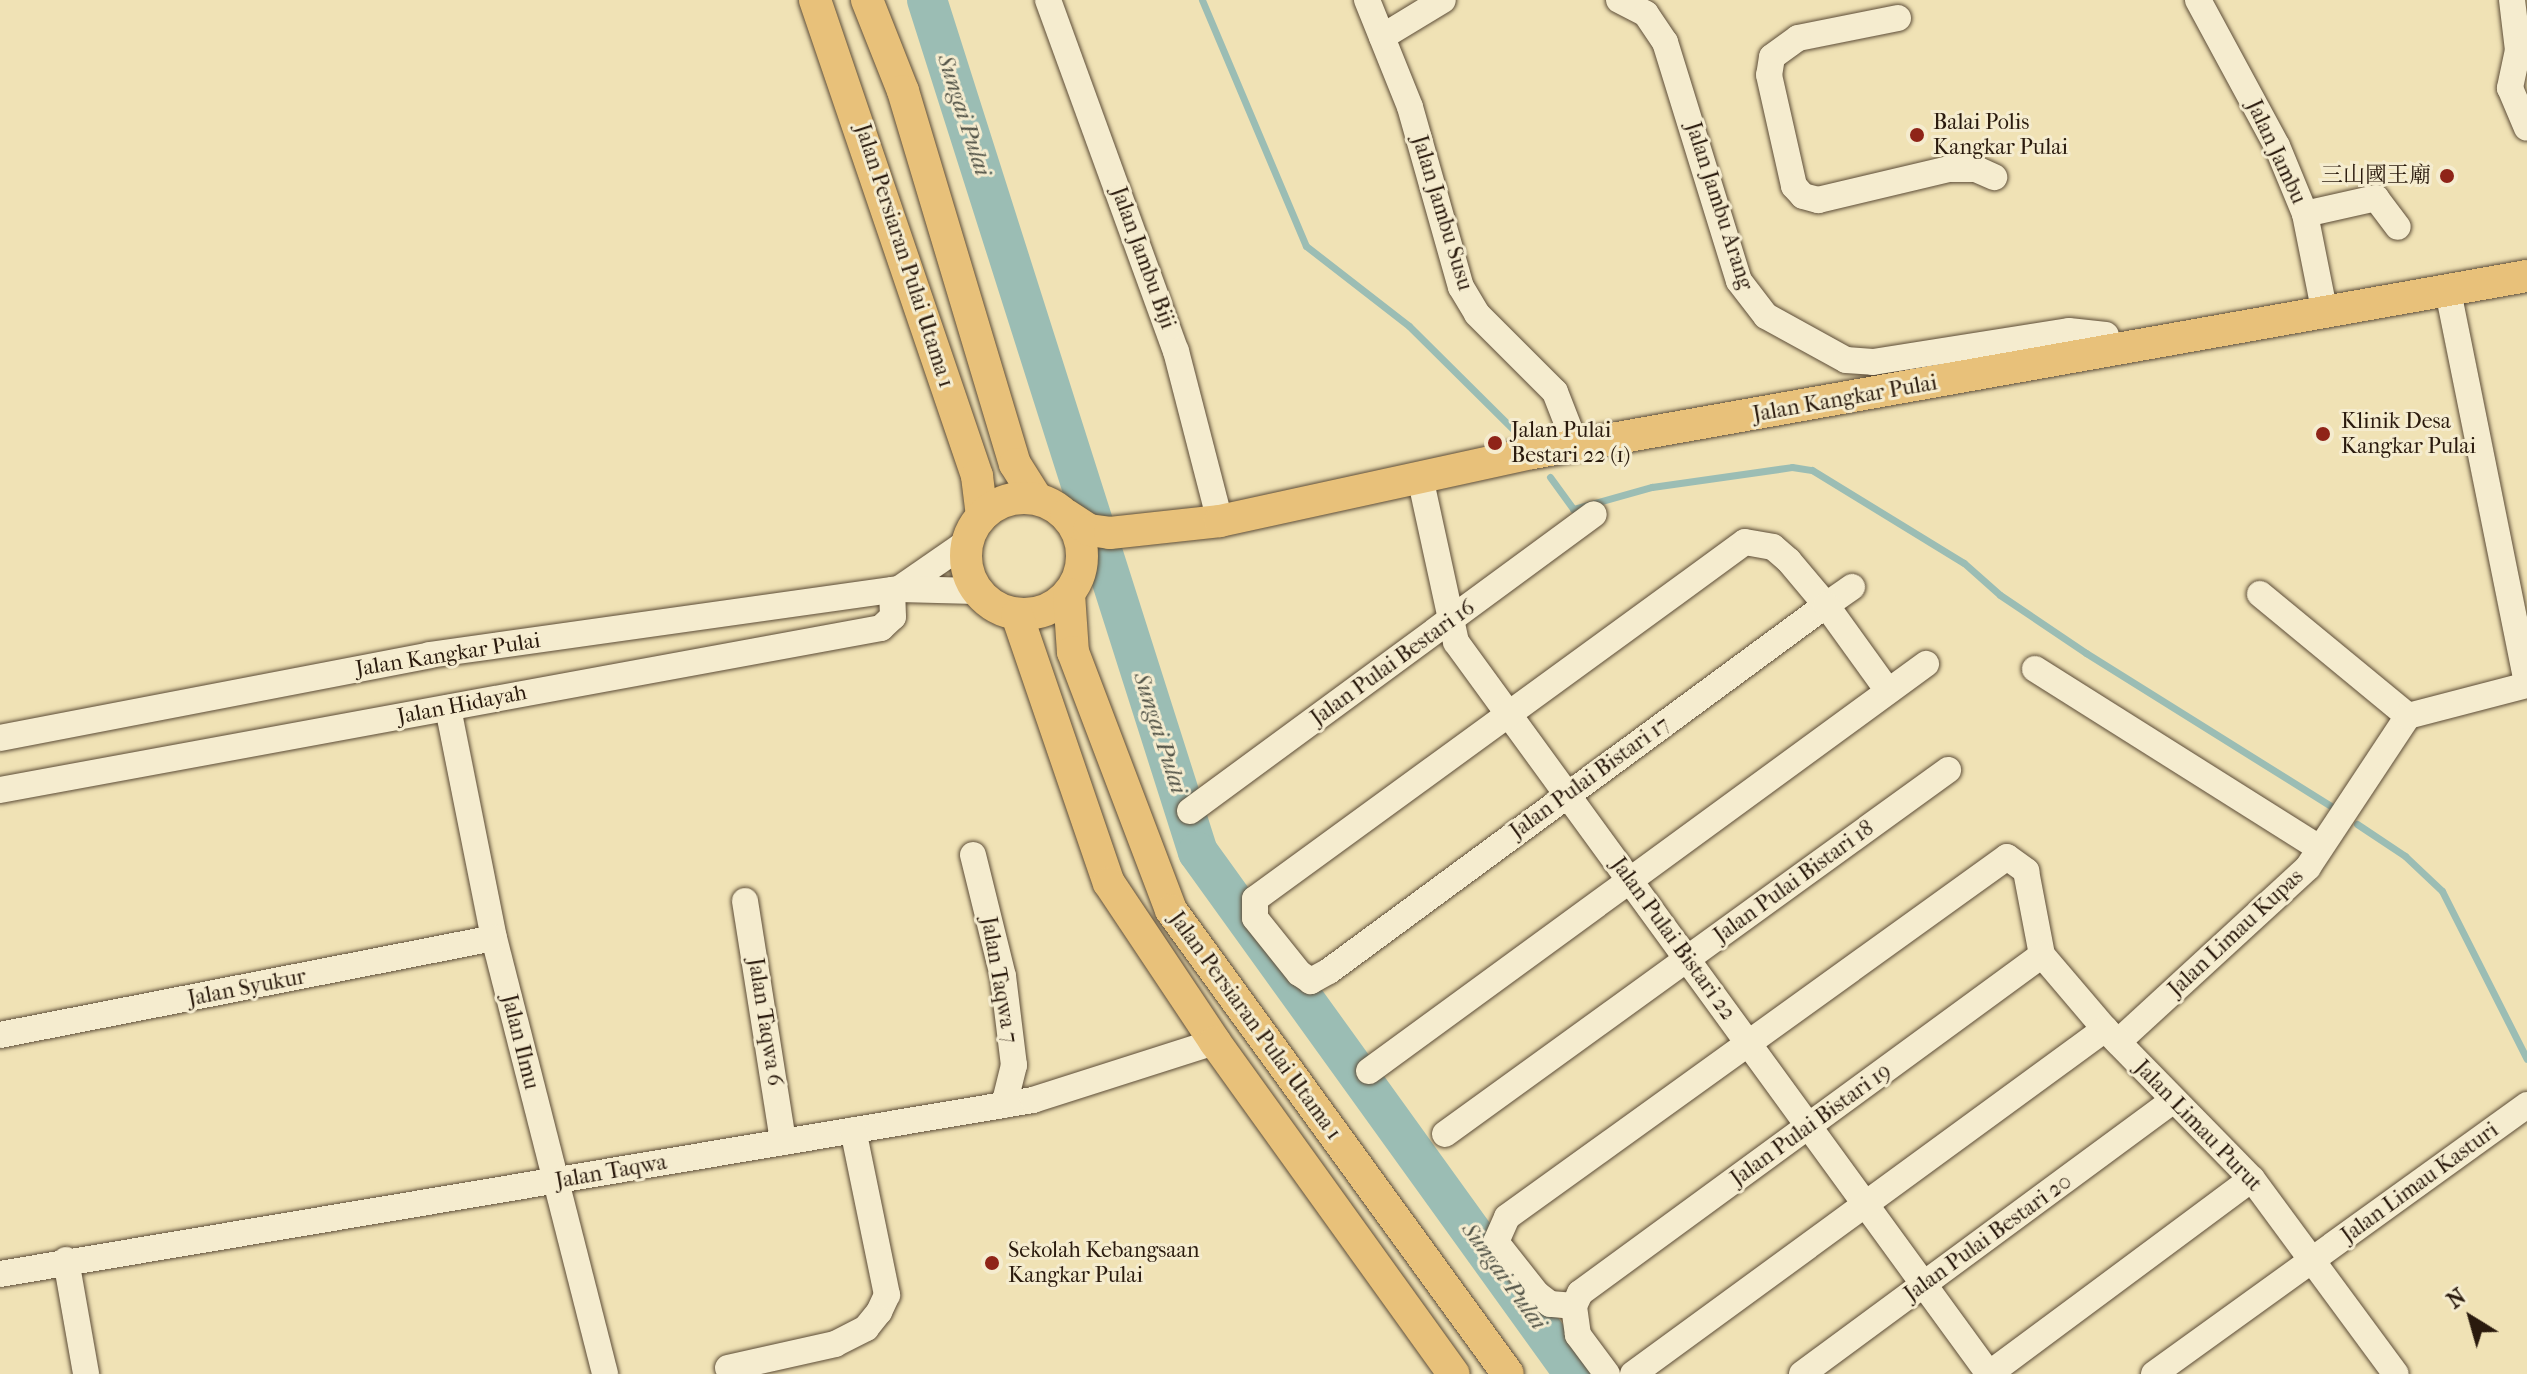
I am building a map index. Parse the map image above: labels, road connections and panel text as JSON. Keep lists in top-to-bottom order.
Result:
{
  "streets": {
    "main road": ["Jalan Persiaran Pulai Utama 1", "Jalan Kangkar Pulai"],
    "street": [
      "Jalan Jambu",
      "Jalan Jambu Arang",
      "Jalan Jambu Susu",
      "Jalan Jambu Biji",
      "Jalan Pulai Bestari 16",
      "Jalan Hidayah",
      "Jalan Pulai Bistari 17",
      "Jalan Pulai Bistari 18",
      "Jalan Limau Kupas",
      "Jalan Pulai Bistari 22",
      "Jalan Taqwa 7",
      "Jalan Syukur",
      "Jalan Taqwa 6",
      "Jalan Ilmu",
      "Jalan Pulai Bistari 19",
      "Jalan Limau Purut",
      "Jalan Taqwa",
      "Jalan Limau Kasturi",
      "Jalan Pulai Bestari 20"
    ]
  },
  "crossings": [
    ["Jalan Jambu", "Jalan Kangkar Pulai"],
    ["Jalan Jambu Susu", "Jalan Kangkar Pulai"],
    ["Jalan Persiaran Pulai Utama 1", "Jalan Kangkar Pulai"],
    ["Jalan Persiaran Pulai Utama 1", "Jalan Taqwa"],
    ["Jalan Jambu Biji", "Jalan Kangkar Pulai"],
    ["Jalan Kangkar Pulai", "Jalan Hidayah"],
    ["Jalan Kangkar Pulai", "Jalan Pulai Bistari 22"],
    ["Jalan Pulai Bestari 16", "Jalan Pulai Bistari 22"],
    ["Jalan Hidayah", "Jalan Ilmu"],
    ["Jalan Pulai Bistari 17", "Jalan Pulai Bistari 22"],
    ["Jalan Pulai Bistari 18", "Jalan Pulai Bistari 22"],
    ["Jalan Limau Kupas", "Jalan Pulai Bistari 22"],
    ["Jalan Limau Kupas", "Jalan Limau Purut"],
    ["Jalan Pulai Bistari 22", "Jalan Pulai Bistari 19"],
    ["Jalan Pulai Bistari 22", "Jalan Limau Purut"],
    ["Jalan Pulai Bistari 22", "Jalan Pulai Bestari 20"],
    ["Jalan Taqwa 7", "Jalan Taqwa"],
    ["Jalan Syukur", "Jalan Ilmu"],
    ["Jalan Taqwa 6", "Jalan Taqwa"],
    ["Jalan Ilmu", "Jalan Taqwa"],
    ["Jalan Pulai Bistari 19", "Jalan Limau Purut"],
    ["Jalan Limau Purut", "Jalan Limau Kasturi"],
    ["Jalan Limau Purut", "Jalan Pulai Bestari 20"]
  ],
  "water": ["Sungai Pulai"],
  "places": [
    "Balai Polis Kangkar Pulai",
    "三山國王廟",
    "Klinik Desa Kangkar Pulai",
    "Jalan Pulai Bestari 22 (1)",
    "Sekolah Kebangsaan Kangkar Pulai"
  ],
  "north": "top left"
}
